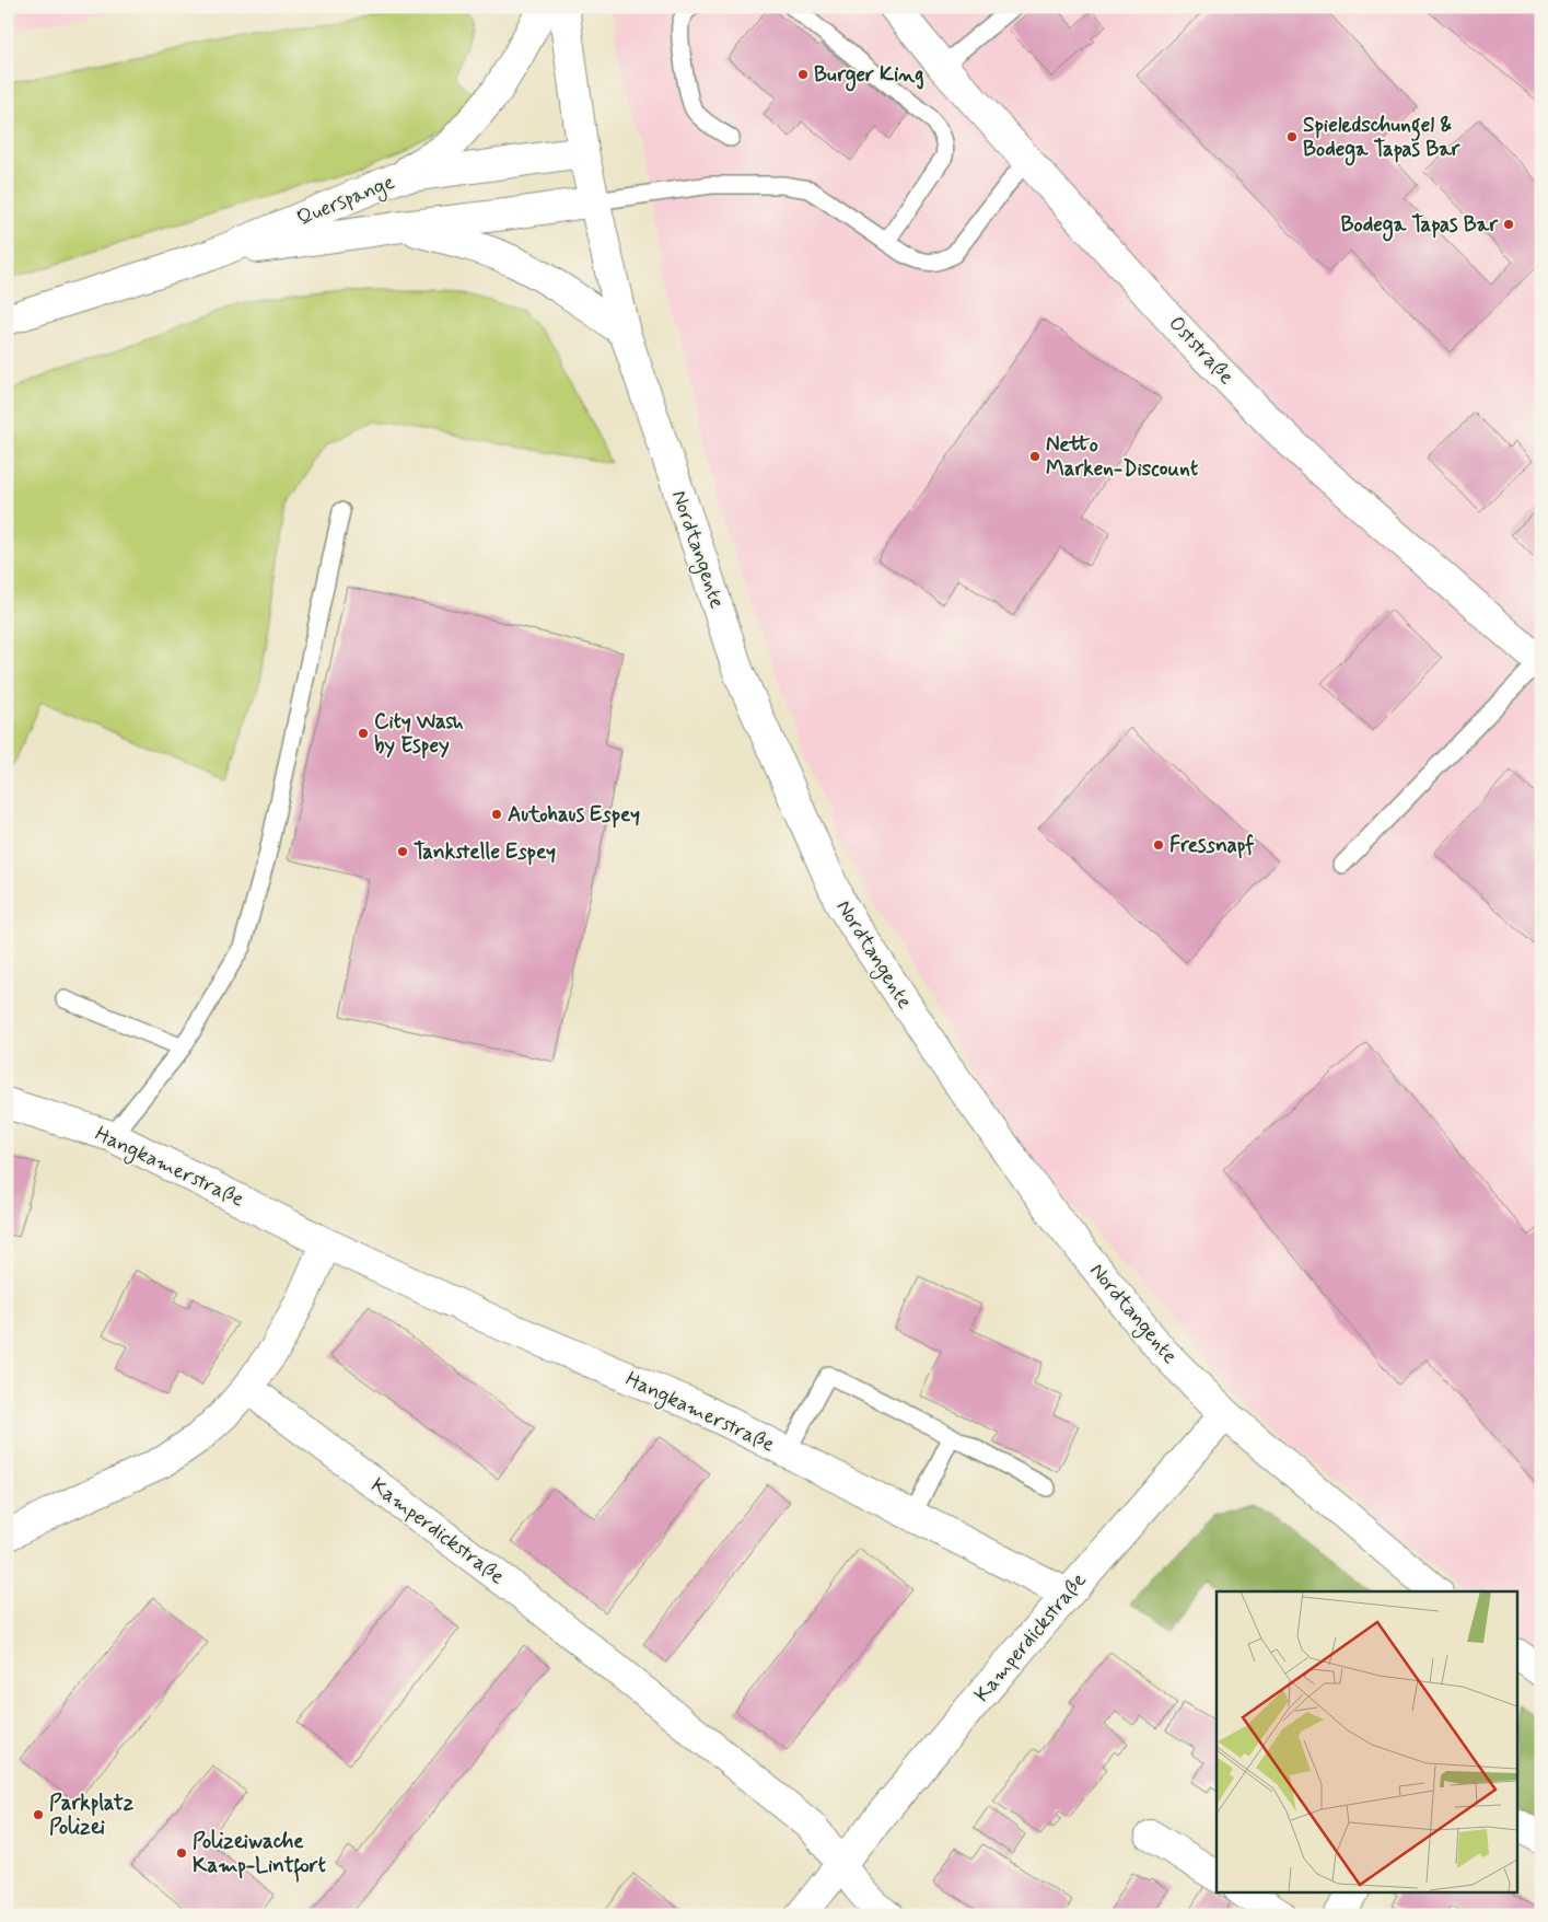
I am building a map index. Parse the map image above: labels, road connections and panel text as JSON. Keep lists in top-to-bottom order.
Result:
{
  "streets": {
    "street": [
      "Querspange",
      "Oststraße",
      "Nordtangente",
      "Hangkamerstraße",
      "Kamperdickstraße"
    ]
  },
  "crossings": [
    ["Querspange", "Nordtangente"],
    ["Nordtangente", "Kamperdickstraße"],
    ["Hangkamerstraße", "Kamperdickstraße"]
  ],
  "places": [
    "Burger King",
    "Spieledschungel & Bodega Tapas Bar",
    "Bodega Tapas Bar",
    "Netto Marken-Discount",
    "City Wash by Espey",
    "Autohaus Espey",
    "Fressnapf",
    "Tankstelle Espey",
    "Parkplatz Polizei",
    "Polizeiwache Kamp-Lintfort"
  ]
}
